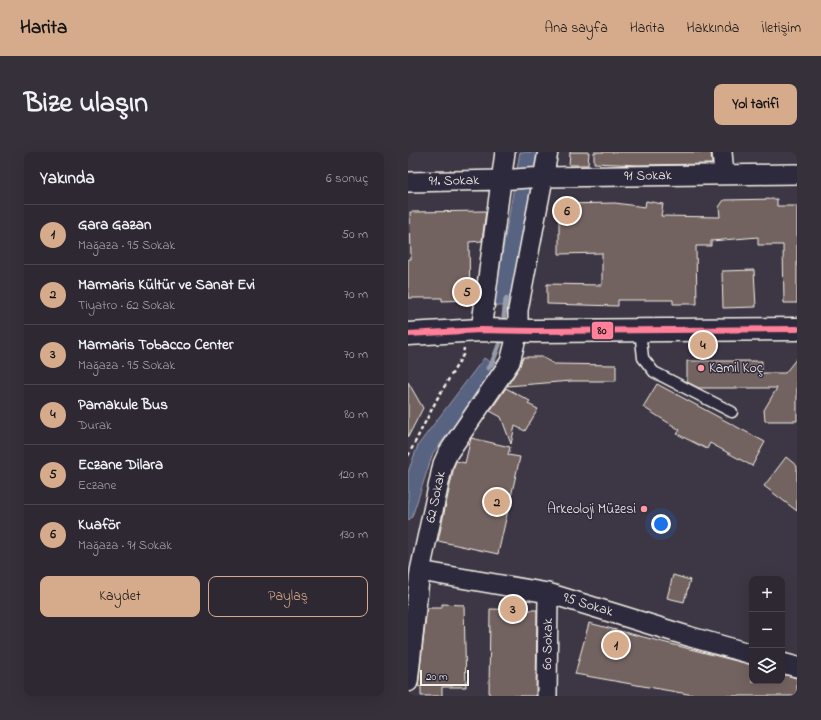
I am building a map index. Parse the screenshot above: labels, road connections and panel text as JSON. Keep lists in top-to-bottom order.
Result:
{
  "streets": {
    "street": [
      "91 Sokak",
      "91. Sokak",
      "62 Sokak",
      "95 Sokak",
      "60 Sokak"
    ]
  },
  "crossings": [
    ["91 Sokak", "91. Sokak"],
    ["91 Sokak", "62 Sokak"],
    ["62 Sokak", "95 Sokak"],
    ["95 Sokak", "60 Sokak"]
  ],
  "places": ["Kamil Koç", "Arkeoloji Müzesi"],
  "lines": ["transit line 80"],
  "scale_bar": "20 m",
  "page": {
    "header": "Harita",
    "nav": [
      "Ana sayfa",
      "Harita",
      "Hakkında",
      "İletişim"
    ],
    "title": "Bize ulaşın",
    "buttons": [
      "Yol tarifi",
      ["Kaydet", "Paylaş"]
    ],
    "heading": ["Yakında", "6 sonuç"],
    "pins": [
      "6",
      "5",
      "4",
      "2",
      "3",
      "1"
    ],
    "list": [
      {
        "mark": "1",
        "name": "Gara Gazan",
        "note": "Mağaza · 95 Sokak",
        "value": "50 m"
      },
      {
        "mark": "2",
        "name": "Marmaris Kültür ve Sanat Evi",
        "note": "Tiyatro · 62 Sokak",
        "value": "70 m"
      },
      {
        "mark": "3",
        "name": "Marmaris Tobacco Center",
        "note": "Mağaza · 95 Sokak",
        "value": "70 m"
      },
      {
        "mark": "4",
        "name": "Pamakule Bus",
        "note": "Durak",
        "value": "80 m"
      },
      {
        "mark": "5",
        "name": "Eczane Dilara",
        "note": "Eczane",
        "value": "120 m"
      },
      {
        "mark": "6",
        "name": "Kuaför",
        "note": "Mağaza · 91 Sokak",
        "value": "130 m"
      }
    ],
    "map_buttons": ["+", "−"],
    "scale": "20 m"
  }
}
